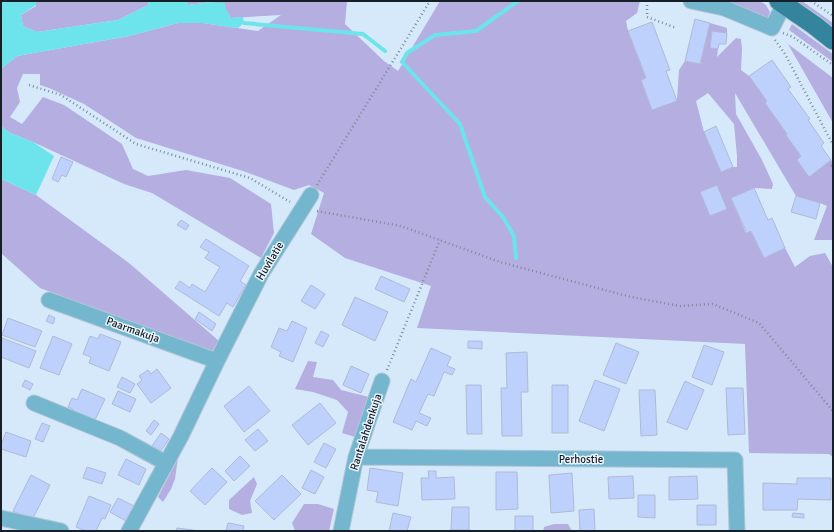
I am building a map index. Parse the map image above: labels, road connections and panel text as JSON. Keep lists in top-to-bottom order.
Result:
{
  "streets": {
    "street": [
      "Huvilatie",
      "Paarmakuja",
      "Rantalahdenkuja",
      "Perhostie"
    ]
  },
  "crossings": [
    ["Huvilatie", "Paarmakuja"],
    ["Rantalahdenkuja", "Perhostie"]
  ]
}
